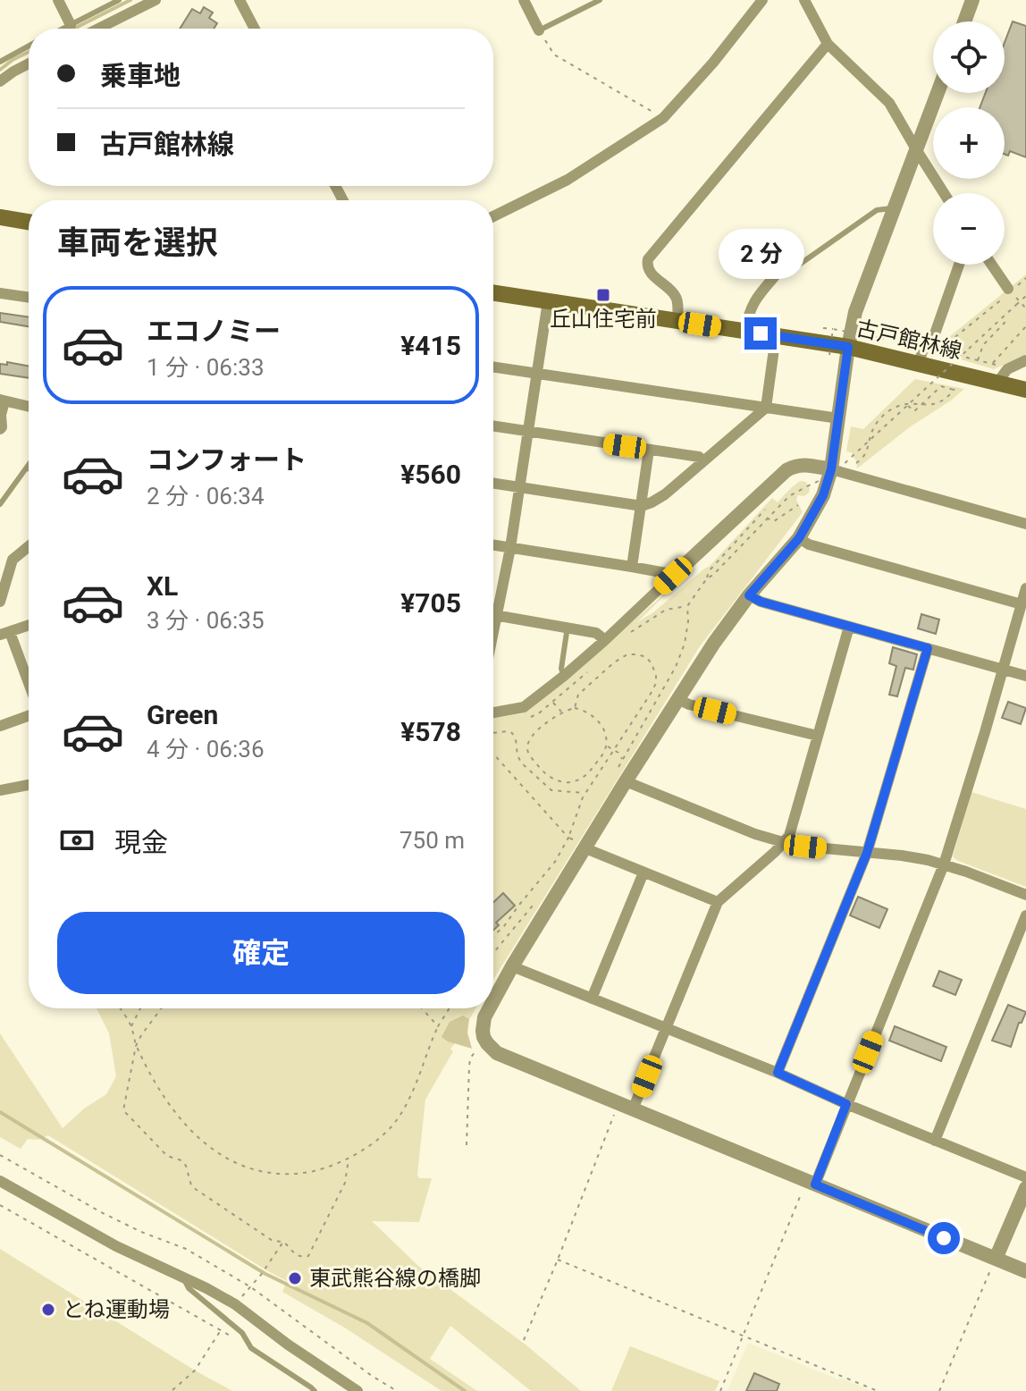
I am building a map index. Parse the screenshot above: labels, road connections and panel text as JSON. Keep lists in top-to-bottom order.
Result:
{
  "streets": {
    "main road": ["古戸館林線"]
  },
  "places": {
    "transit": ["丘山住宅前"],
    "other": ["東武熊谷線の橋脚", "とね運動場"]
  },
  "page": {
    "map_buttons": ["+", "−"],
    "banner": ["乗車地", "古戸館林線"],
    "heading": "車両を選択",
    "bubble": "2 分",
    "list": [
      {
        "name": "エコノミー",
        "note": "1 分 · 06:33",
        "value": "¥415"
      },
      {
        "name": "コンフォート",
        "note": "2 分 · 06:34",
        "value": "¥560"
      },
      {
        "name": "XL",
        "note": "3 分 · 06:35",
        "value": "¥705"
      },
      {
        "name": "Green",
        "note": "4 分 · 06:36",
        "value": "¥578"
      }
    ],
    "pay": ["現金", "750 m"],
    "buttons": "確定"
  }
}
